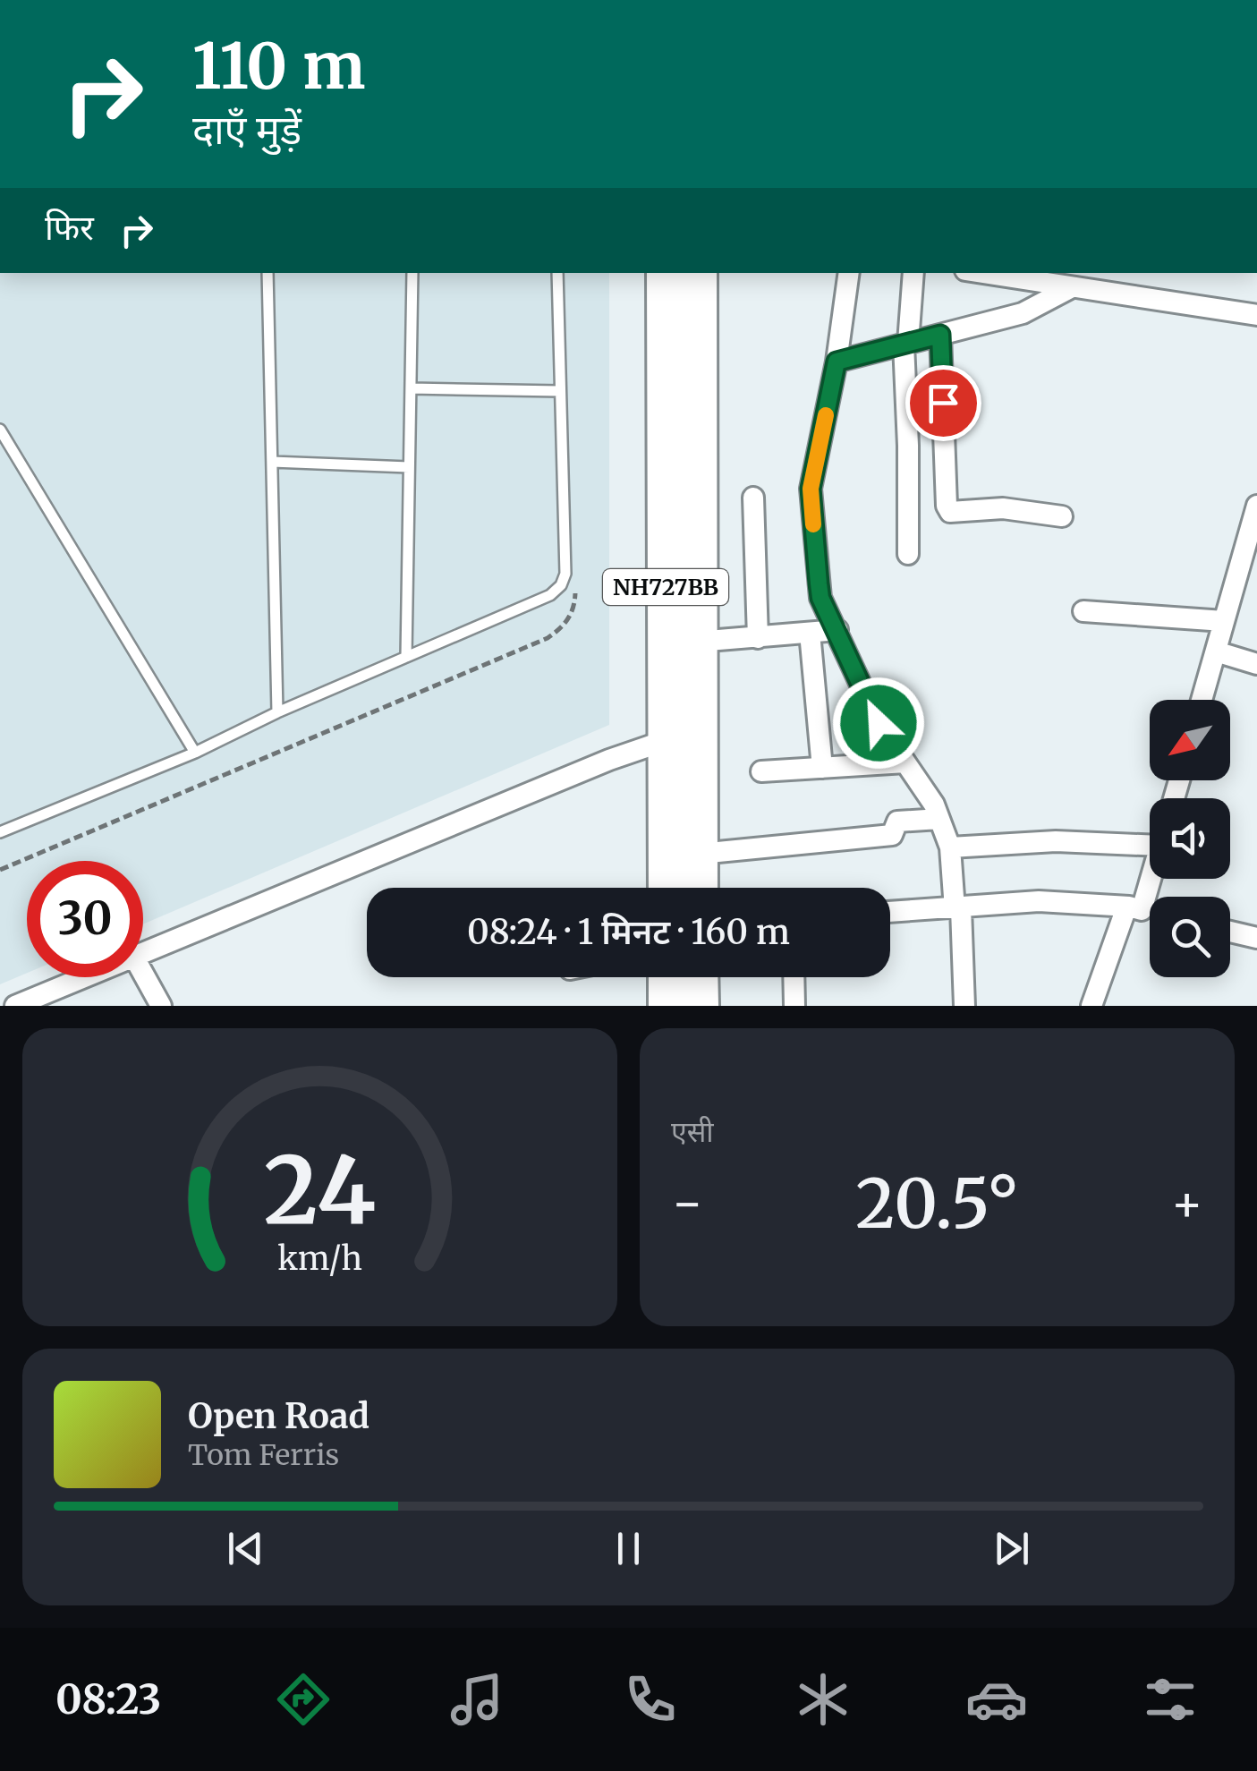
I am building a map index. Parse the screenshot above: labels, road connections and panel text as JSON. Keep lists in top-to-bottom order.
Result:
{
  "streets": {
    "highway": ["NH727BB"]
  },
  "north": "bottom left",
  "page": {
    "turn": ["110 m", "दाएँ मुड़ें"],
    "then": "फिर",
    "limit": "30",
    "trip": "08:24 · 1 मिनट · 160 m",
    "tile": "एसी",
    "heat": ["−", "20.5°", "+"],
    "song": ["Open Road", "Tom Ferris"],
    "tabs": "08:23",
    "gauge": ["24", "km/h"]
  }
}
